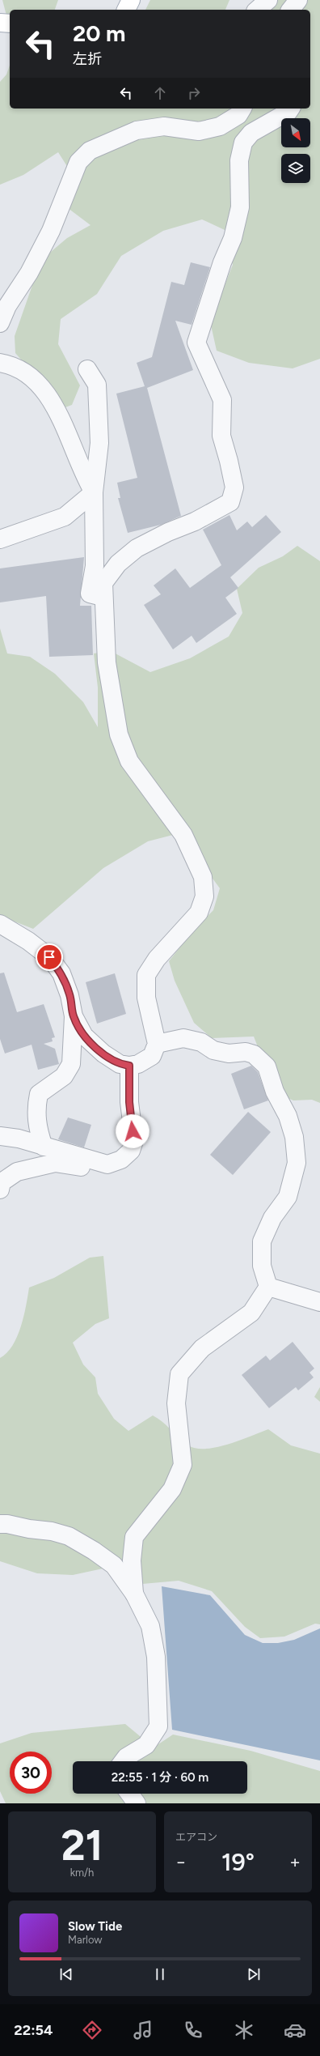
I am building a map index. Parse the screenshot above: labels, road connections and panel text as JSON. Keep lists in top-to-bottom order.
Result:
{
  "north": "bottom right",
  "page": {
    "turn": ["20 m", "左折"],
    "limit": "30",
    "trip": "22:55 · 1 分 · 60 m",
    "tile": [
      ["21", "km/h"],
      "エアコン"
    ],
    "heat": ["−", "19°", "+"],
    "song": ["Slow Tide", "Marlow"],
    "tabs": "22:54"
  }
}
